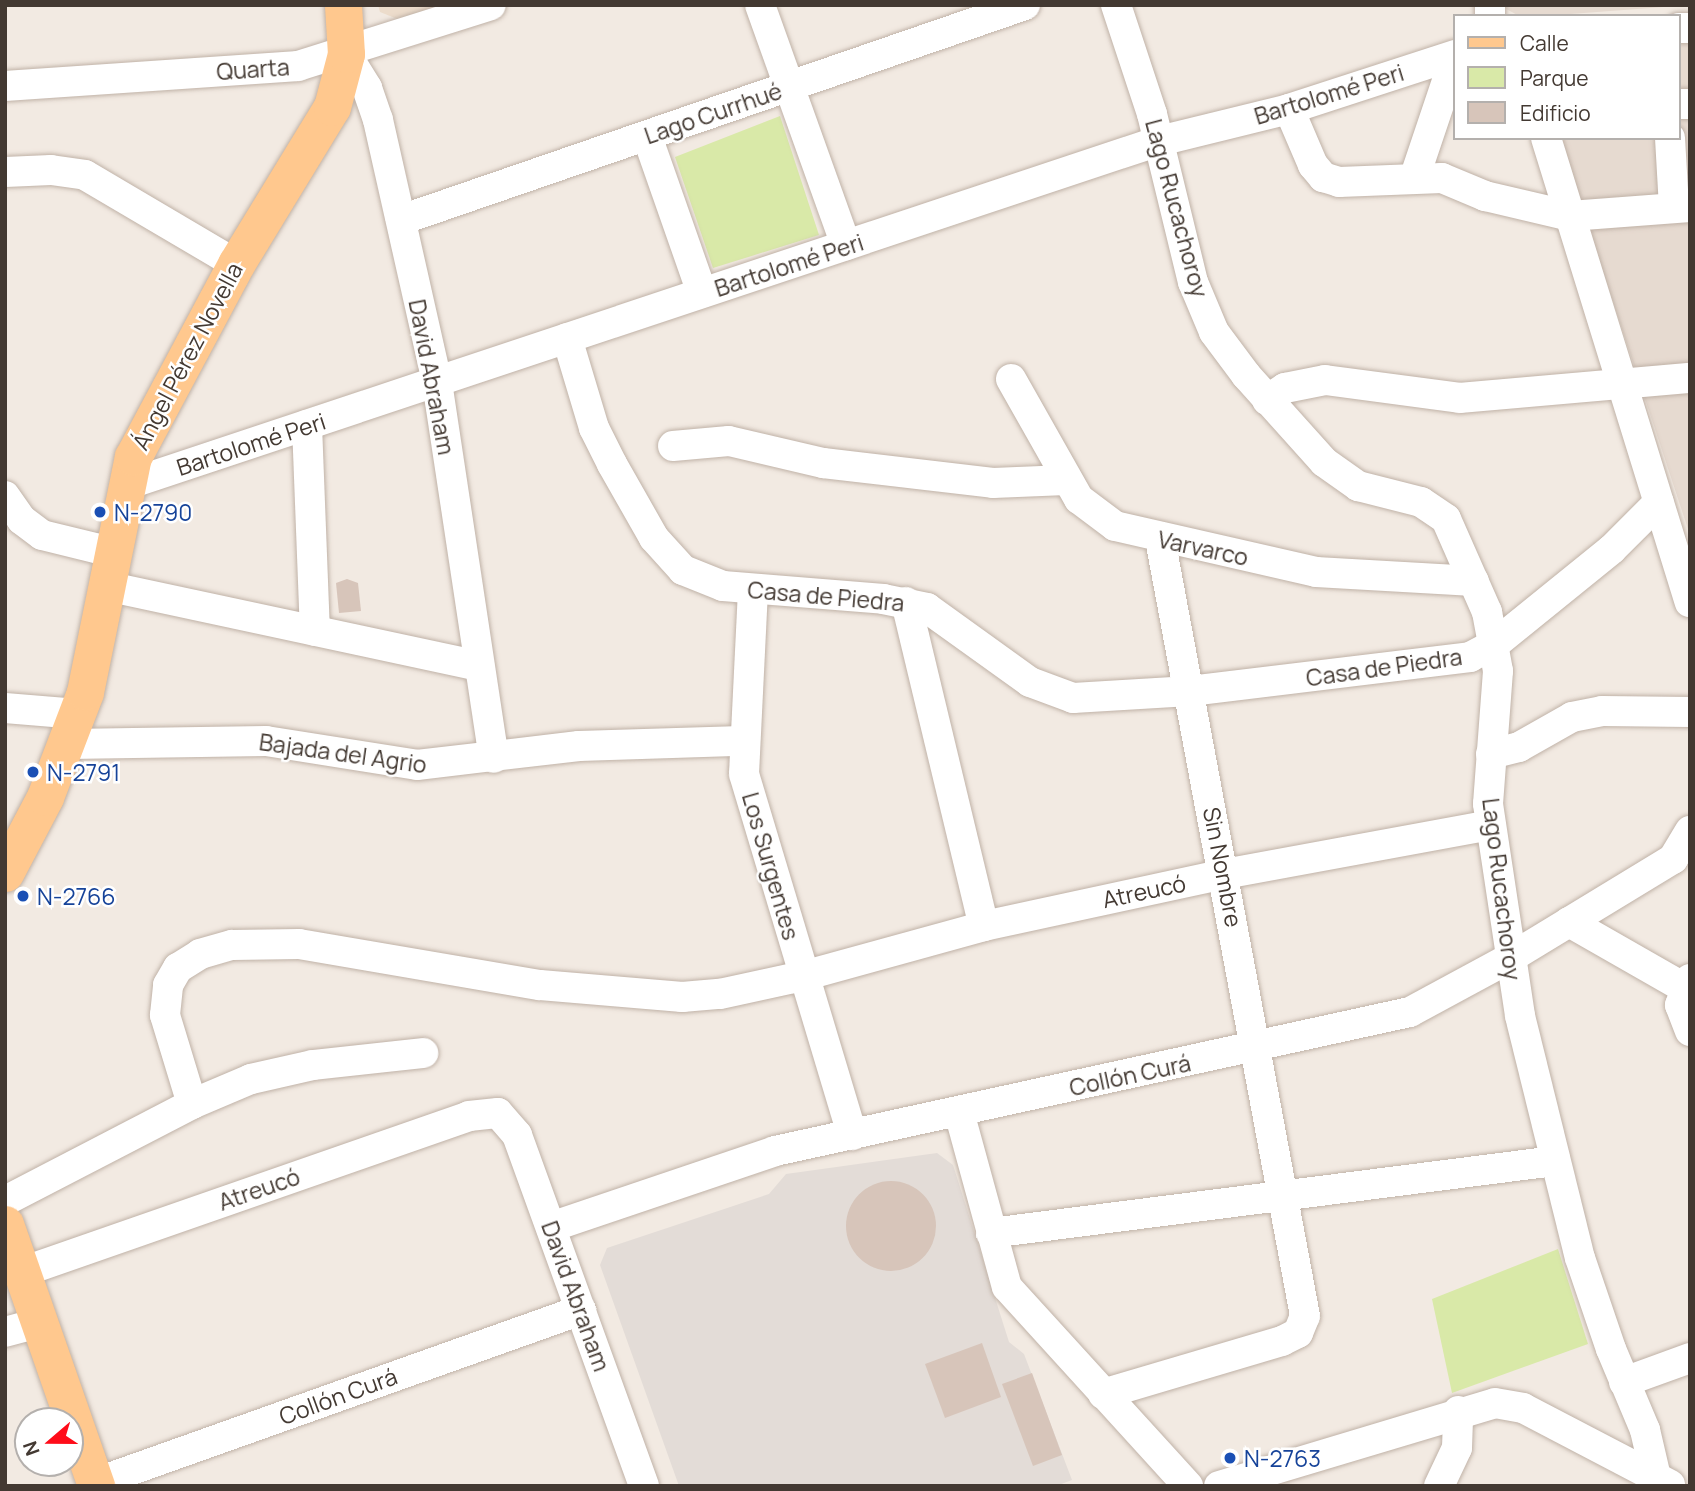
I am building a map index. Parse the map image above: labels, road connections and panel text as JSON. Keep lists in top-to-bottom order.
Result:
{
  "streets": {
    "main road": ["Ángel Pérez Novella", "David Abraham"],
    "street": [
      "Quarta",
      "Bartolomé Peri",
      "Lago Currhué",
      "Lago Rucachoroy",
      "Varvarco",
      "Casa de Piedra",
      "Bajada del Agrio",
      "Los Surgentes",
      "Sin Nombre",
      "Atreucó",
      "Collón Curá"
    ]
  },
  "crossings": [
    ["Quarta", "Ángel Pérez Novella"],
    ["Quarta", "David Abraham"],
    ["Bartolomé Peri", "Lago Rucachoroy"],
    ["Bartolomé Peri", "Ángel Pérez Novella"],
    ["Bartolomé Peri", "David Abraham"],
    ["Bartolomé Peri", "Casa de Piedra"],
    ["Lago Currhué", "David Abraham"],
    ["Lago Rucachoroy", "Varvarco"],
    ["Lago Rucachoroy", "Casa de Piedra"],
    ["Lago Rucachoroy", "Atreucó"],
    ["Lago Rucachoroy", "Collón Curá"],
    ["Ángel Pérez Novella", "David Abraham"],
    ["Ángel Pérez Novella", "Bajada del Agrio"],
    ["David Abraham", "Bajada del Agrio"],
    ["David Abraham", "Atreucó"],
    ["David Abraham", "Collón Curá"],
    ["Varvarco", "Sin Nombre"],
    ["Casa de Piedra", "Los Surgentes"],
    ["Casa de Piedra", "Sin Nombre"],
    ["Bajada del Agrio", "Los Surgentes"],
    ["Los Surgentes", "Atreucó"],
    ["Los Surgentes", "Collón Curá"],
    ["Sin Nombre", "Atreucó"],
    ["Sin Nombre", "Collón Curá"]
  ],
  "places": [
    "N-2790",
    "N-2791",
    "N-2766",
    "N-2763"
  ],
  "legend": ["Calle", "Parque", "Edificio"],
  "north": "left"
}
